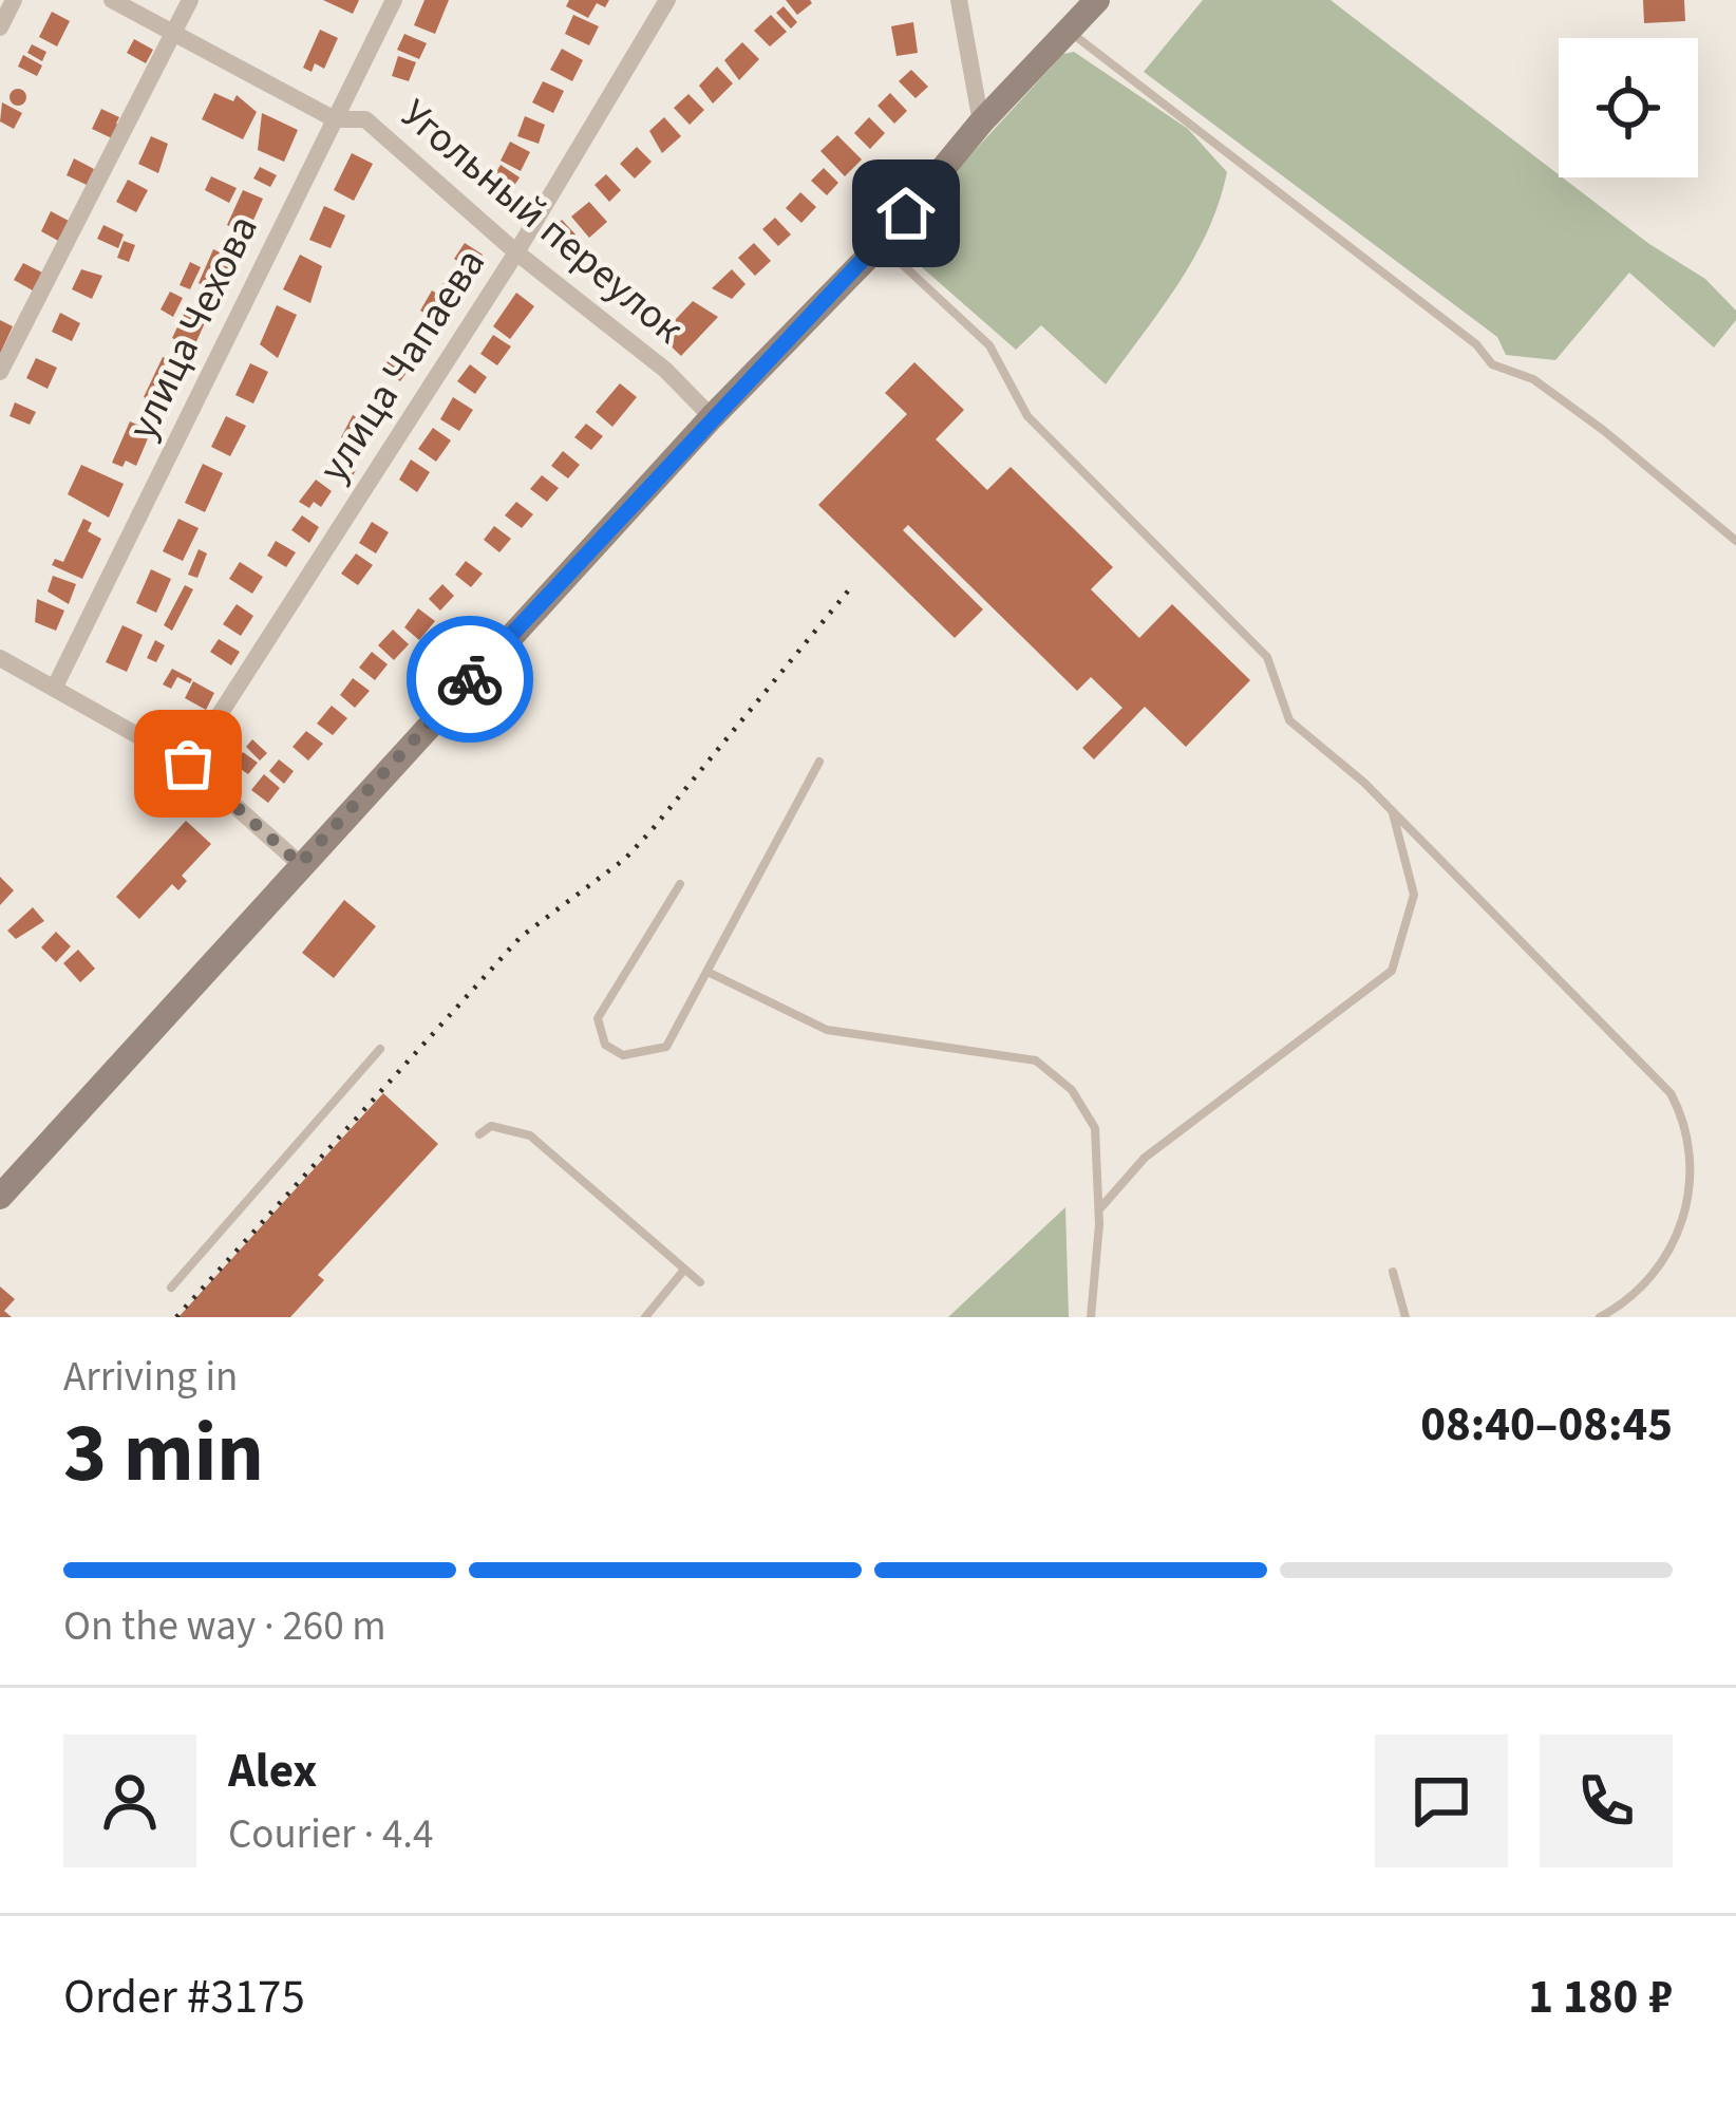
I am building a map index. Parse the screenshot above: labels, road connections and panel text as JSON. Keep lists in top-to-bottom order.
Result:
{
  "streets": {
    "street": ["Угольный переулок", "улица Чехова", "улица Чапаева"]
  },
  "crossings": [
    ["Угольный переулок", "улица Чехова"],
    ["Угольный переулок", "улица Чапаева"]
  ],
  "page": {
    "heading": ["3 min", "Arriving in", "08:40–08:45"],
    "panel": [
      "Alex",
      "Courier · 4.4",
      "Order #3175",
      "1 180 ₽"
    ],
    "bar": "On the way · 260 m"
  }
}
